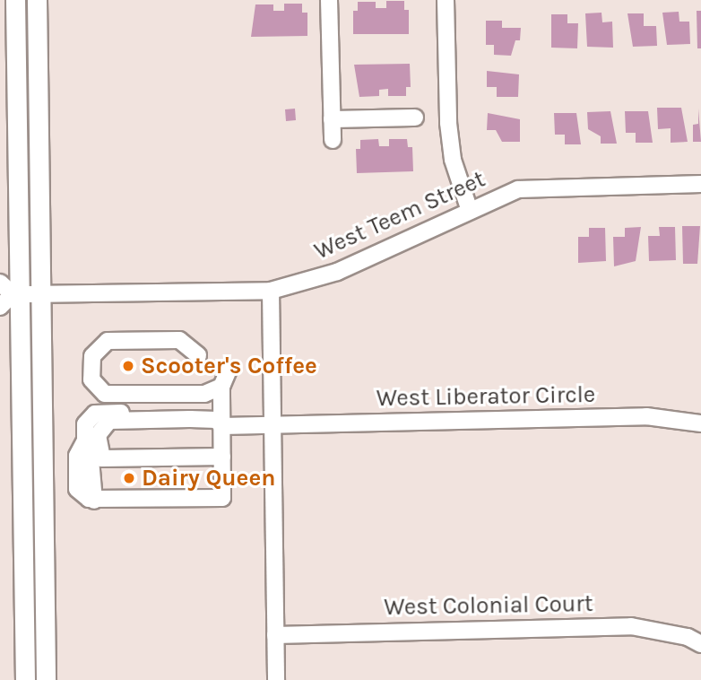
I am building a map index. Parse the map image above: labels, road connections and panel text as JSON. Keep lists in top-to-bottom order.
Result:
{
  "streets": {
    "street": ["West Teem Street", "West Liberator Circle", "West Colonial Court"]
  },
  "places": ["Scooter's Coffee", "Dairy Queen"]
}
